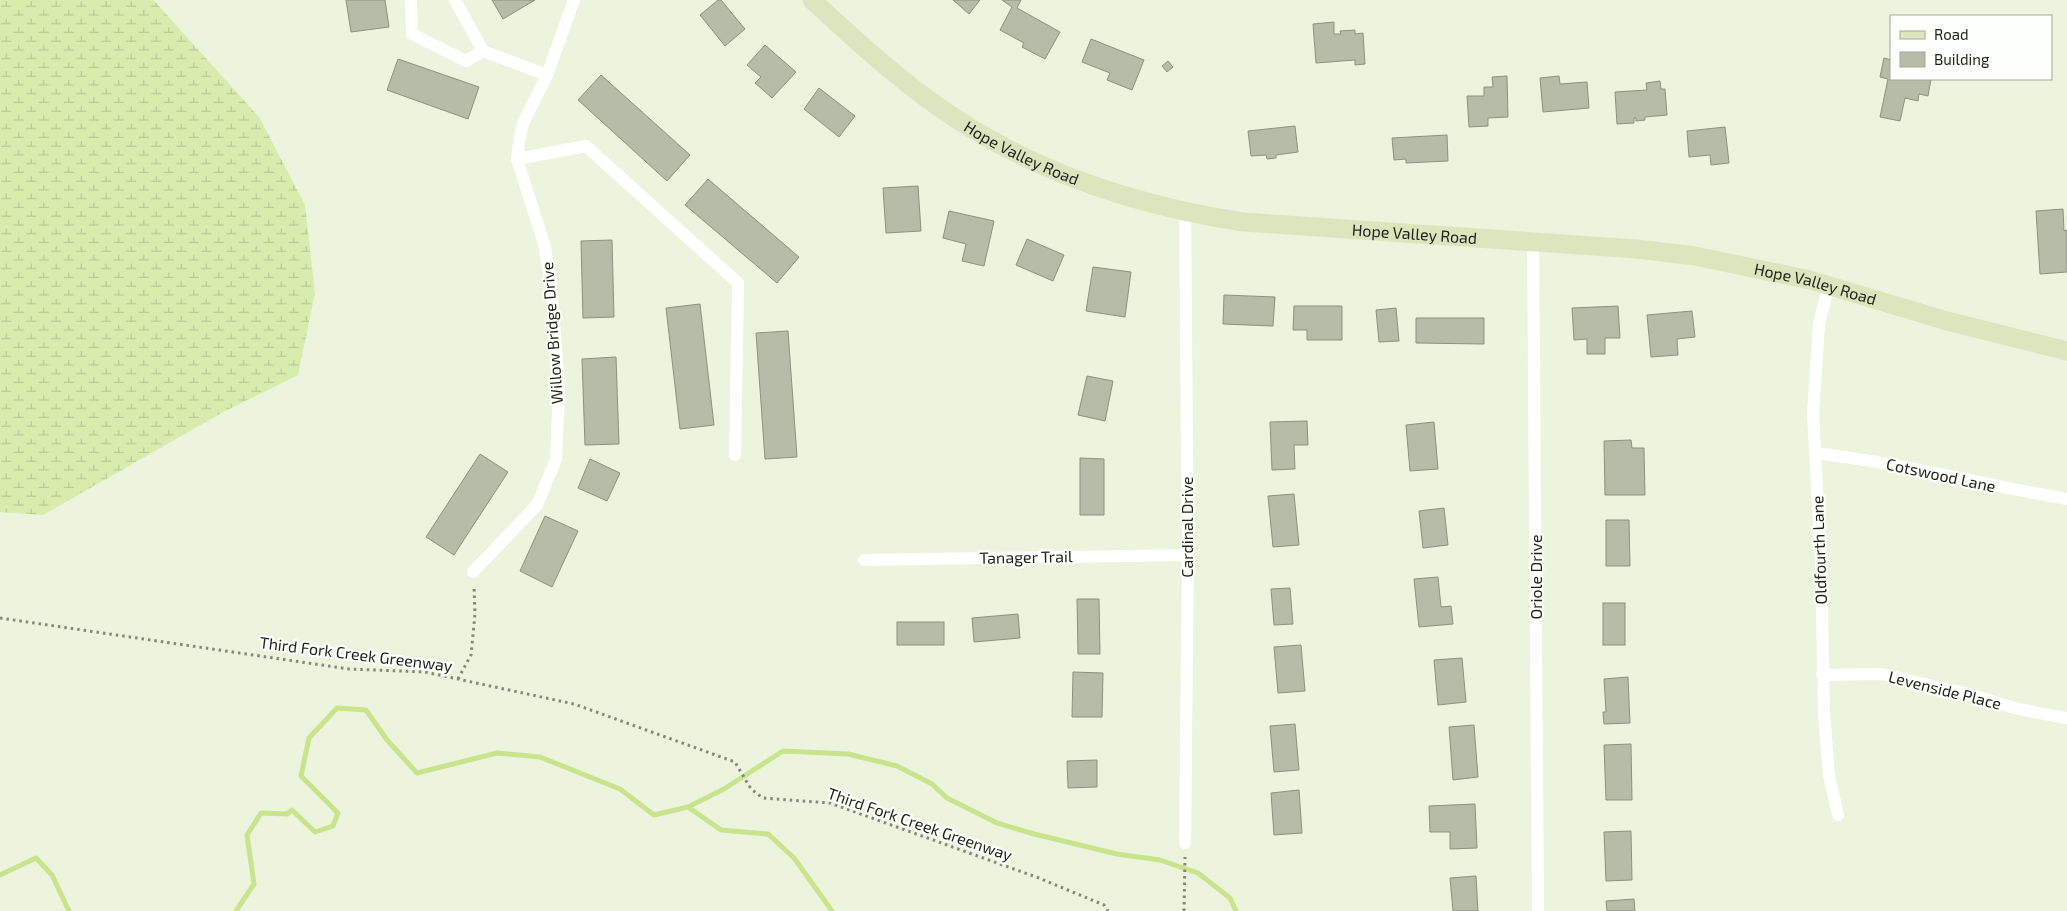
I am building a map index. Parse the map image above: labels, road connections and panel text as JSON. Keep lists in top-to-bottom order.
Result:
{
  "streets": {
    "main road": ["Hope Valley Road"],
    "street": [
      "Willow Bridge Drive",
      "Cotswood Lane",
      "Cardinal Drive",
      "Oldfourth Lane",
      "Tanager Trail",
      "Oriole Drive",
      "Levenside Place"
    ],
    "path": ["Third Fork Creek Greenway"]
  },
  "crossings": [
    ["Hope Valley Road", "Cardinal Drive"],
    ["Hope Valley Road", "Oldfourth Lane"],
    ["Hope Valley Road", "Oriole Drive"],
    ["Cotswood Lane", "Oldfourth Lane"],
    ["Cardinal Drive", "Tanager Trail"],
    ["Oldfourth Lane", "Levenside Place"]
  ],
  "legend": ["Road", "Building"]
}
